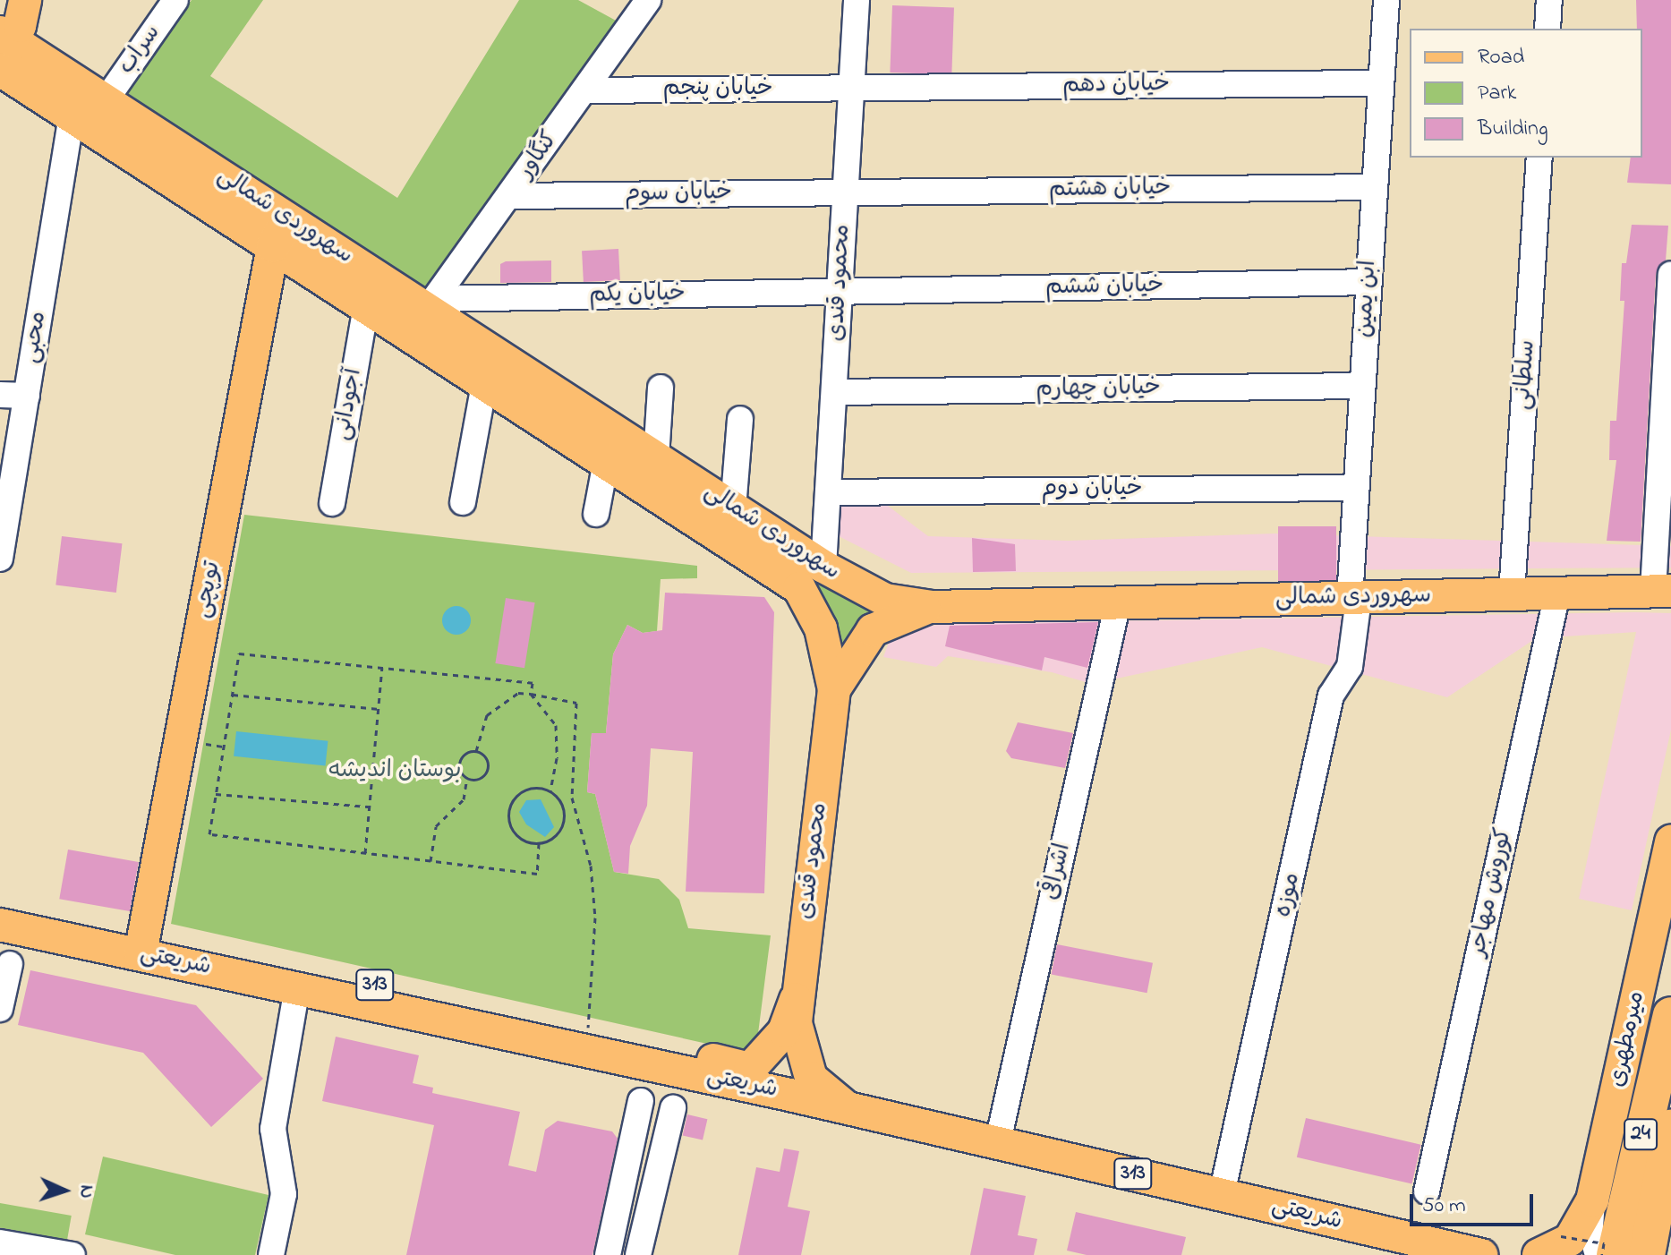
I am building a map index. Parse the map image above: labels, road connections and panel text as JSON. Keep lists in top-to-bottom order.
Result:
{
  "streets": {
    "highway": ["24"],
    "main road": [
      "سهروردی شمالی",
      "محمود قندی",
      "توپچی",
      "شریعتی",
      "313",
      "میرمطهری"
    ],
    "street": [
      "سراب",
      "خیابان دهم",
      "خیابان پنجم",
      "کنگاور",
      "خیابان هشتم",
      "خیابان سوم",
      "خیابان ششم",
      "خیابان یکم",
      "ابن یمین",
      "محبی",
      "سلطانی",
      "خیابان چهارم",
      "آجودانی",
      "خیابان دوم",
      "اشراقی",
      "کوروش مهاجر",
      "موزه"
    ]
  },
  "crossings": [
    ["سراب", "سهروردی شمالی"],
    ["سراب", "محبی"],
    ["خیابان دهم", "خیابان پنجم"],
    ["خیابان دهم", "محمود قندی"],
    ["خیابان دهم", "ابن یمین"],
    ["خیابان پنجم", "کنگاور"],
    ["خیابان پنجم", "محمود قندی"],
    ["کنگاور", "خیابان سوم"],
    ["کنگاور", "سهروردی شمالی"],
    ["کنگاور", "خیابان یکم"],
    ["خیابان هشتم", "خیابان سوم"],
    ["خیابان هشتم", "محمود قندی"],
    ["خیابان هشتم", "ابن یمین"],
    ["خیابان سوم", "محمود قندی"],
    ["سهروردی شمالی", "محمود قندی"],
    ["سهروردی شمالی", "خیابان یکم"],
    ["سهروردی شمالی", "ابن یمین"],
    ["سهروردی شمالی", "محبی"],
    ["سهروردی شمالی", "سلطانی"],
    ["سهروردی شمالی", "آجودانی"],
    ["سهروردی شمالی", "توپچی"],
    ["سهروردی شمالی", "اشراقی"],
    ["سهروردی شمالی", "کوروش مهاجر"],
    ["سهروردی شمالی", "موزه"],
    ["محمود قندی", "خیابان ششم"],
    ["محمود قندی", "خیابان یکم"],
    ["محمود قندی", "خیابان چهارم"],
    ["محمود قندی", "خیابان دوم"],
    ["محمود قندی", "شریعتی"],
    ["خیابان ششم", "خیابان یکم"],
    ["خیابان ششم", "ابن یمین"],
    ["ابن یمین", "خیابان چهارم"],
    ["ابن یمین", "خیابان دوم"],
    ["ابن یمین", "موزه"],
    ["توپچی", "شریعتی"],
    ["اشراقی", "شریعتی"],
    ["موزه", "شریعتی"]
  ],
  "parks": ["بوستان اندیشه"],
  "legend": ["Road", "Park", "Building"],
  "scale_bar": "50 m",
  "north": "right"
}
